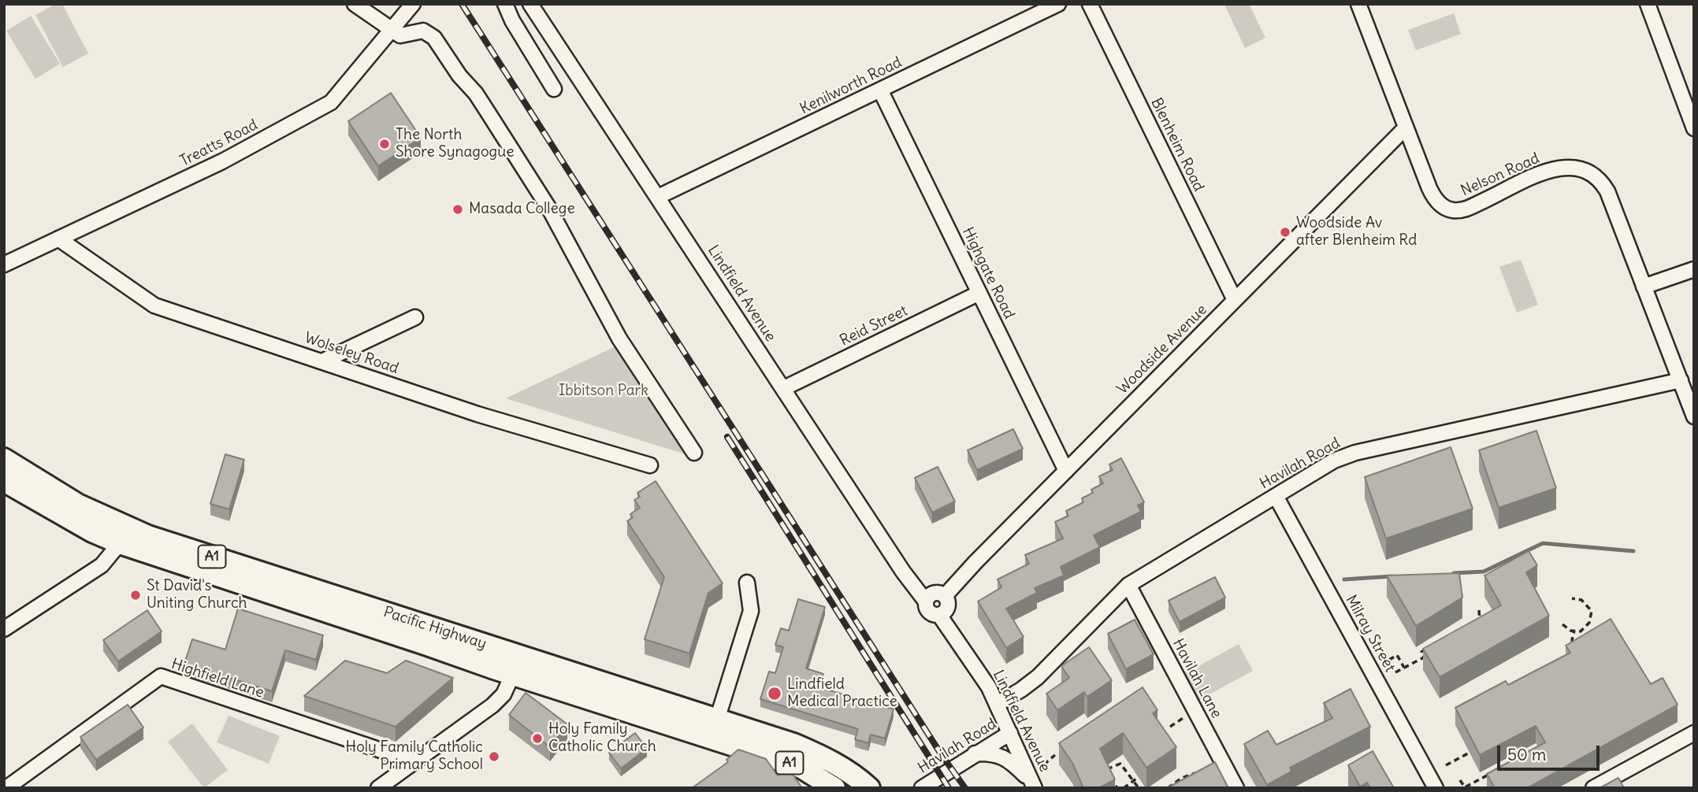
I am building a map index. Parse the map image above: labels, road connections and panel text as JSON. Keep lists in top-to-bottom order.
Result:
{
  "streets": {
    "highway": ["A1", "Pacific Highway"],
    "street": [
      "Kenilworth Road",
      "Treatts Road",
      "Blenheim Road",
      "Nelson Road",
      "Highgate Road",
      "Lindfield Avenue",
      "Reid Street",
      "Woodside Avenue",
      "Wolseley Road",
      "Havilah Road",
      "Milray Street",
      "Highfield Lane",
      "Havilah Lane"
    ]
  },
  "crossings": [
    ["Kenilworth Road", "Highgate Road"],
    ["Kenilworth Road", "Lindfield Avenue"],
    ["Treatts Road", "Wolseley Road"],
    ["Blenheim Road", "Woodside Avenue"],
    ["Nelson Road", "Woodside Avenue"],
    ["Nelson Road", "Havilah Road"],
    ["Highgate Road", "Reid Street"],
    ["Highgate Road", "Woodside Avenue"],
    ["Lindfield Avenue", "Reid Street"],
    ["Lindfield Avenue", "Woodside Avenue"],
    ["Lindfield Avenue", "Havilah Road"],
    ["Havilah Road", "Milray Street"],
    ["Havilah Road", "Havilah Lane"]
  ],
  "parks": ["Ibbitson Park"],
  "places": [
    "The North Shore Synagogue",
    "Masada College",
    "Woodside Av after Blenheim Rd",
    "St David's Uniting Church",
    "Lindfield Medical Practice",
    "Holy Family Catholic Church",
    "Holy Family Catholic Primary School"
  ],
  "scale_bar": "50 m"
}
